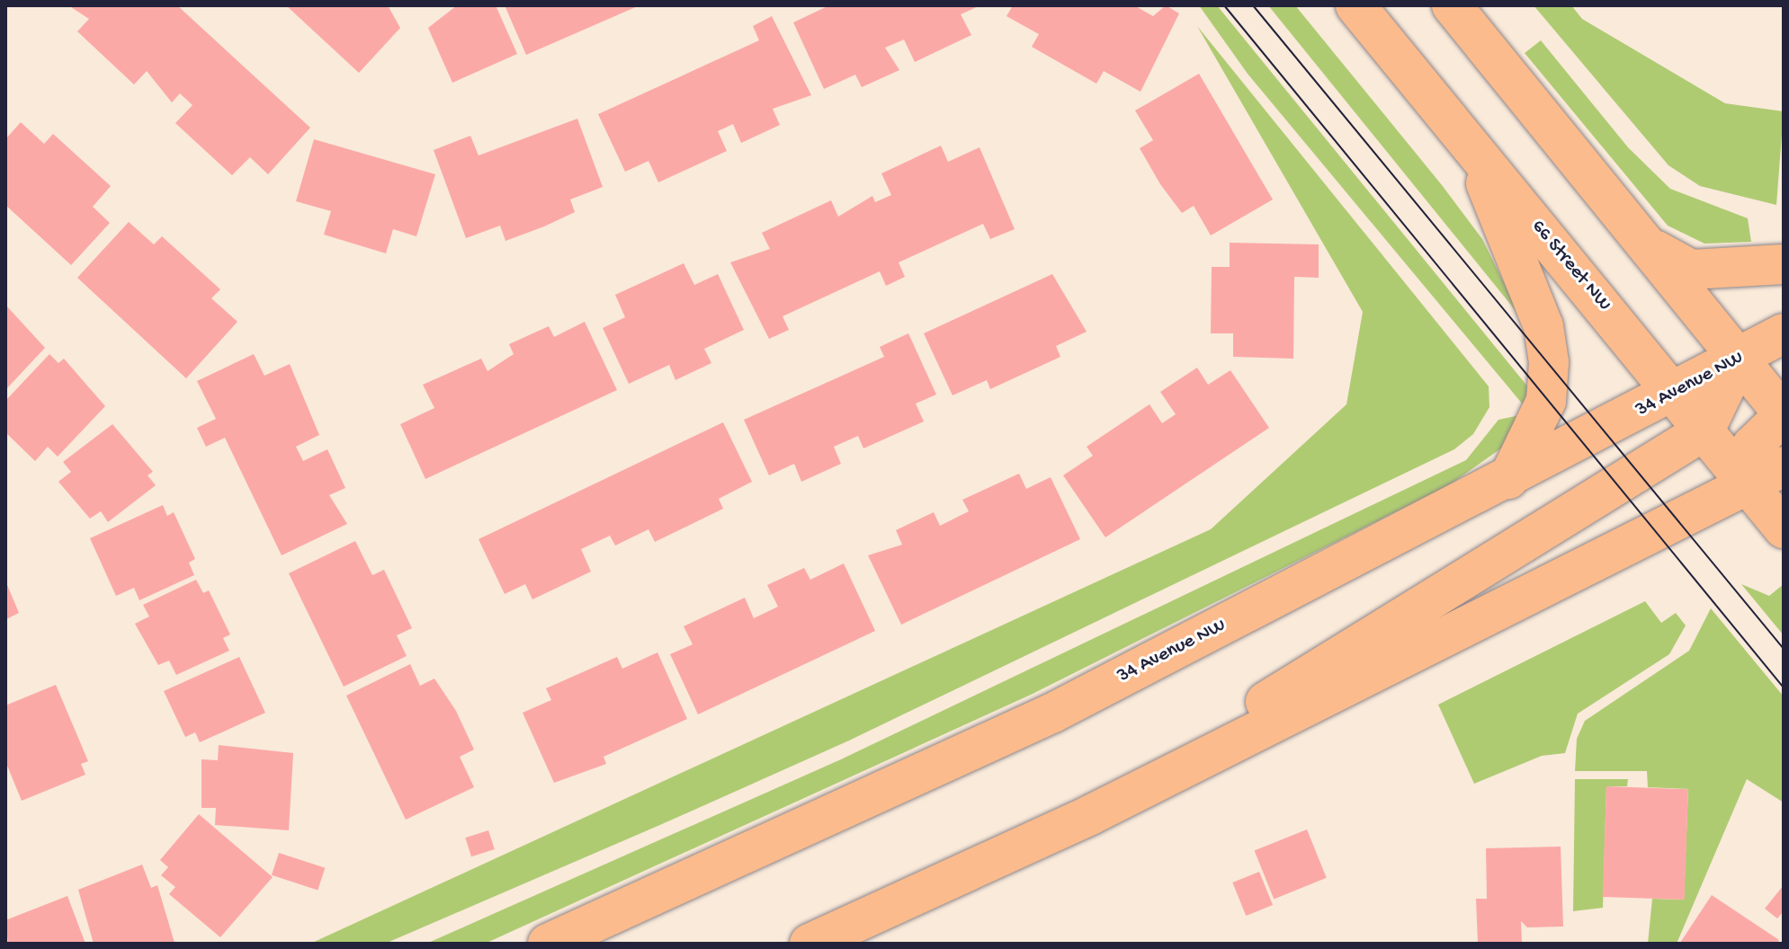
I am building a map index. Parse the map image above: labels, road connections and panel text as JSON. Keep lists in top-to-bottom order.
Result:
{
  "streets": {
    "main road": ["66 Street NW", "34 Avenue NW"]
  },
  "crossings": [
    ["66 Street NW", "34 Avenue NW"]
  ]
}
